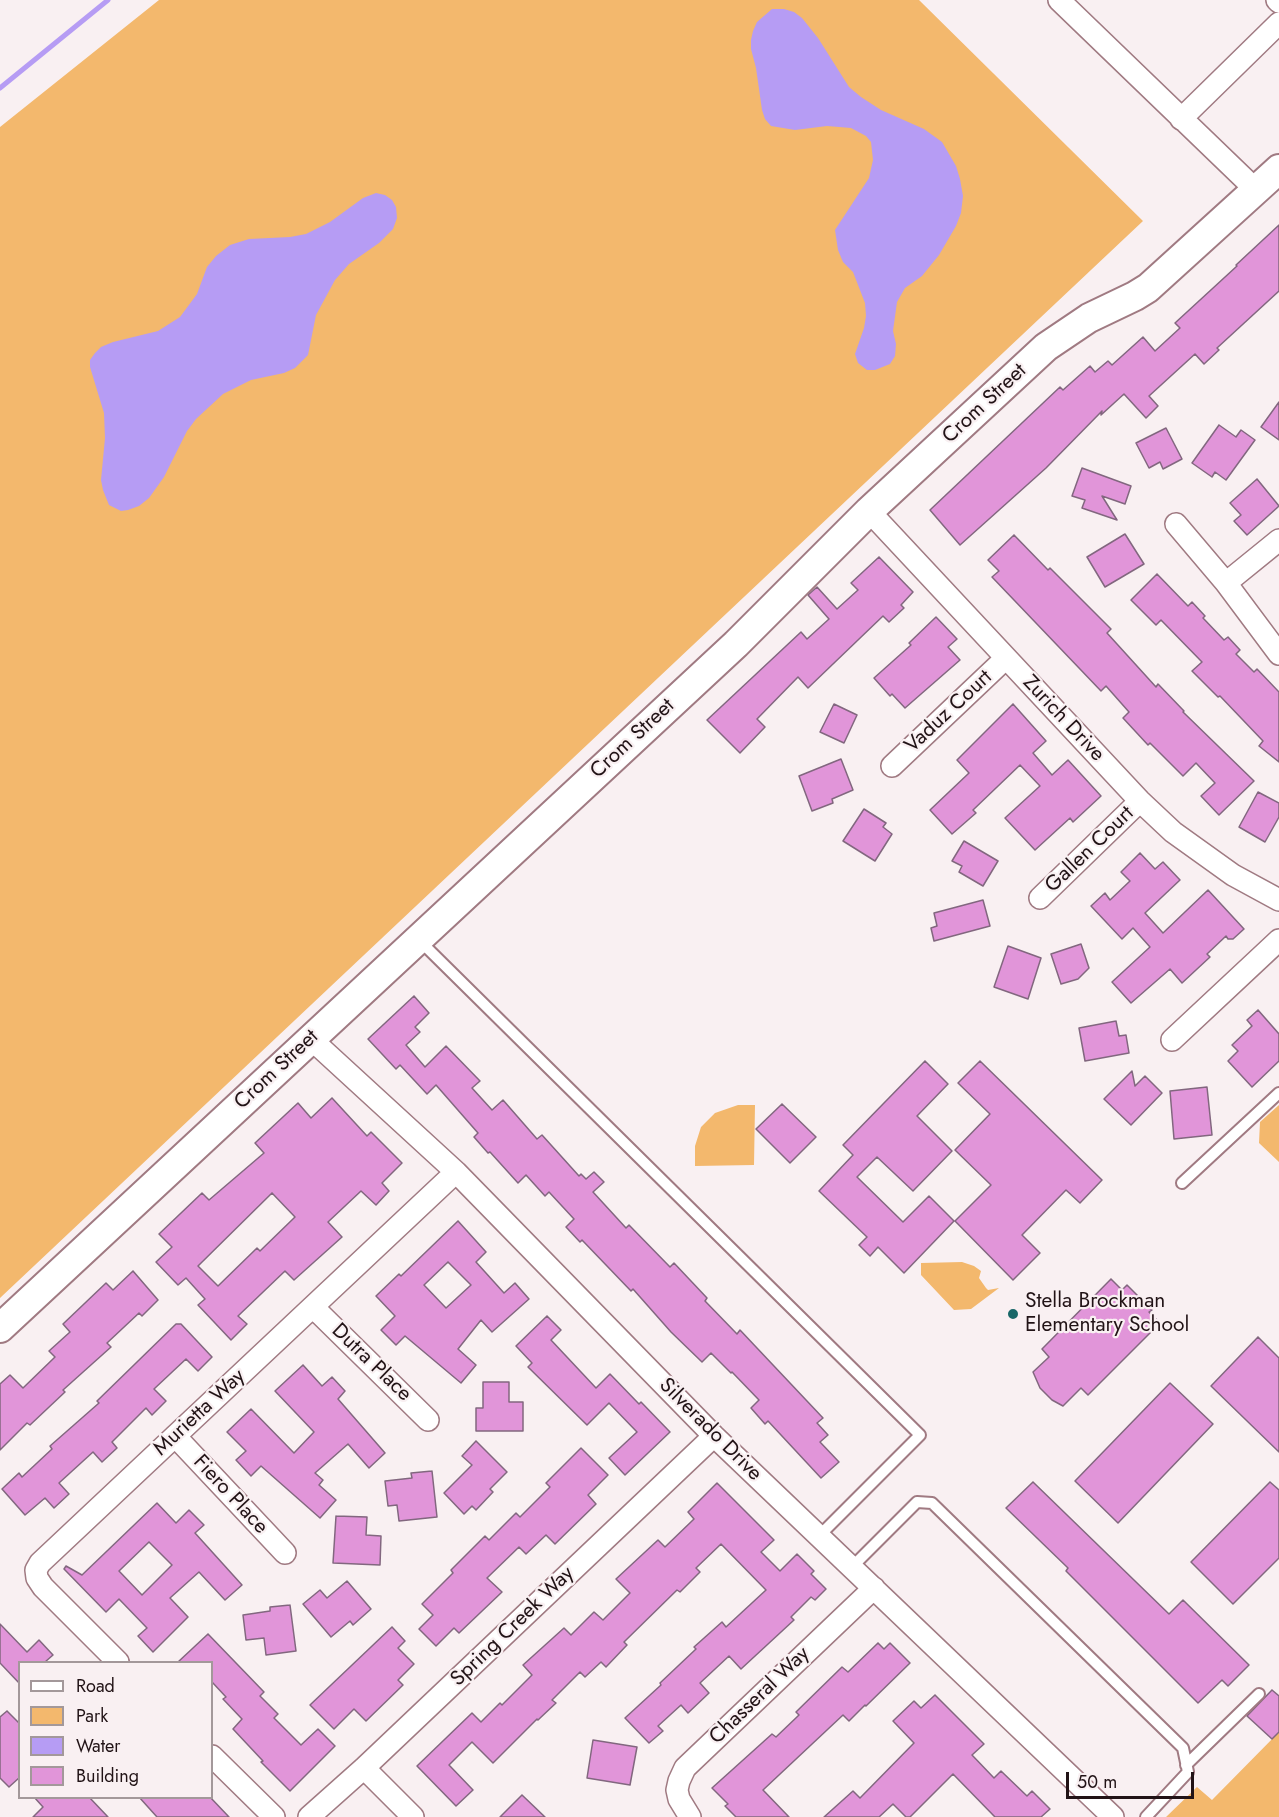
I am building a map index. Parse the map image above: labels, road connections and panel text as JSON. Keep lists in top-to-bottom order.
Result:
{
  "streets": {
    "street": [
      "Crom Street",
      "Vaduz Court",
      "Zurich Drive",
      "Gallen Court",
      "Dutra Place",
      "Murietta Way",
      "Silverado Drive",
      "Fiero Place",
      "Spring Creek Way",
      "Chasseral Way"
    ]
  },
  "crossings": [
    ["Crom Street", "Zurich Drive"],
    ["Crom Street", "Silverado Drive"],
    ["Vaduz Court", "Zurich Drive"],
    ["Zurich Drive", "Gallen Court"],
    ["Dutra Place", "Murietta Way"],
    ["Murietta Way", "Silverado Drive"],
    ["Murietta Way", "Fiero Place"],
    ["Silverado Drive", "Spring Creek Way"],
    ["Silverado Drive", "Chasseral Way"]
  ],
  "places": ["Stella Brockman Elementary School"],
  "legend": [
    "Road",
    "Park",
    "Water",
    "Building"
  ],
  "scale_bar": "50 m"
}
